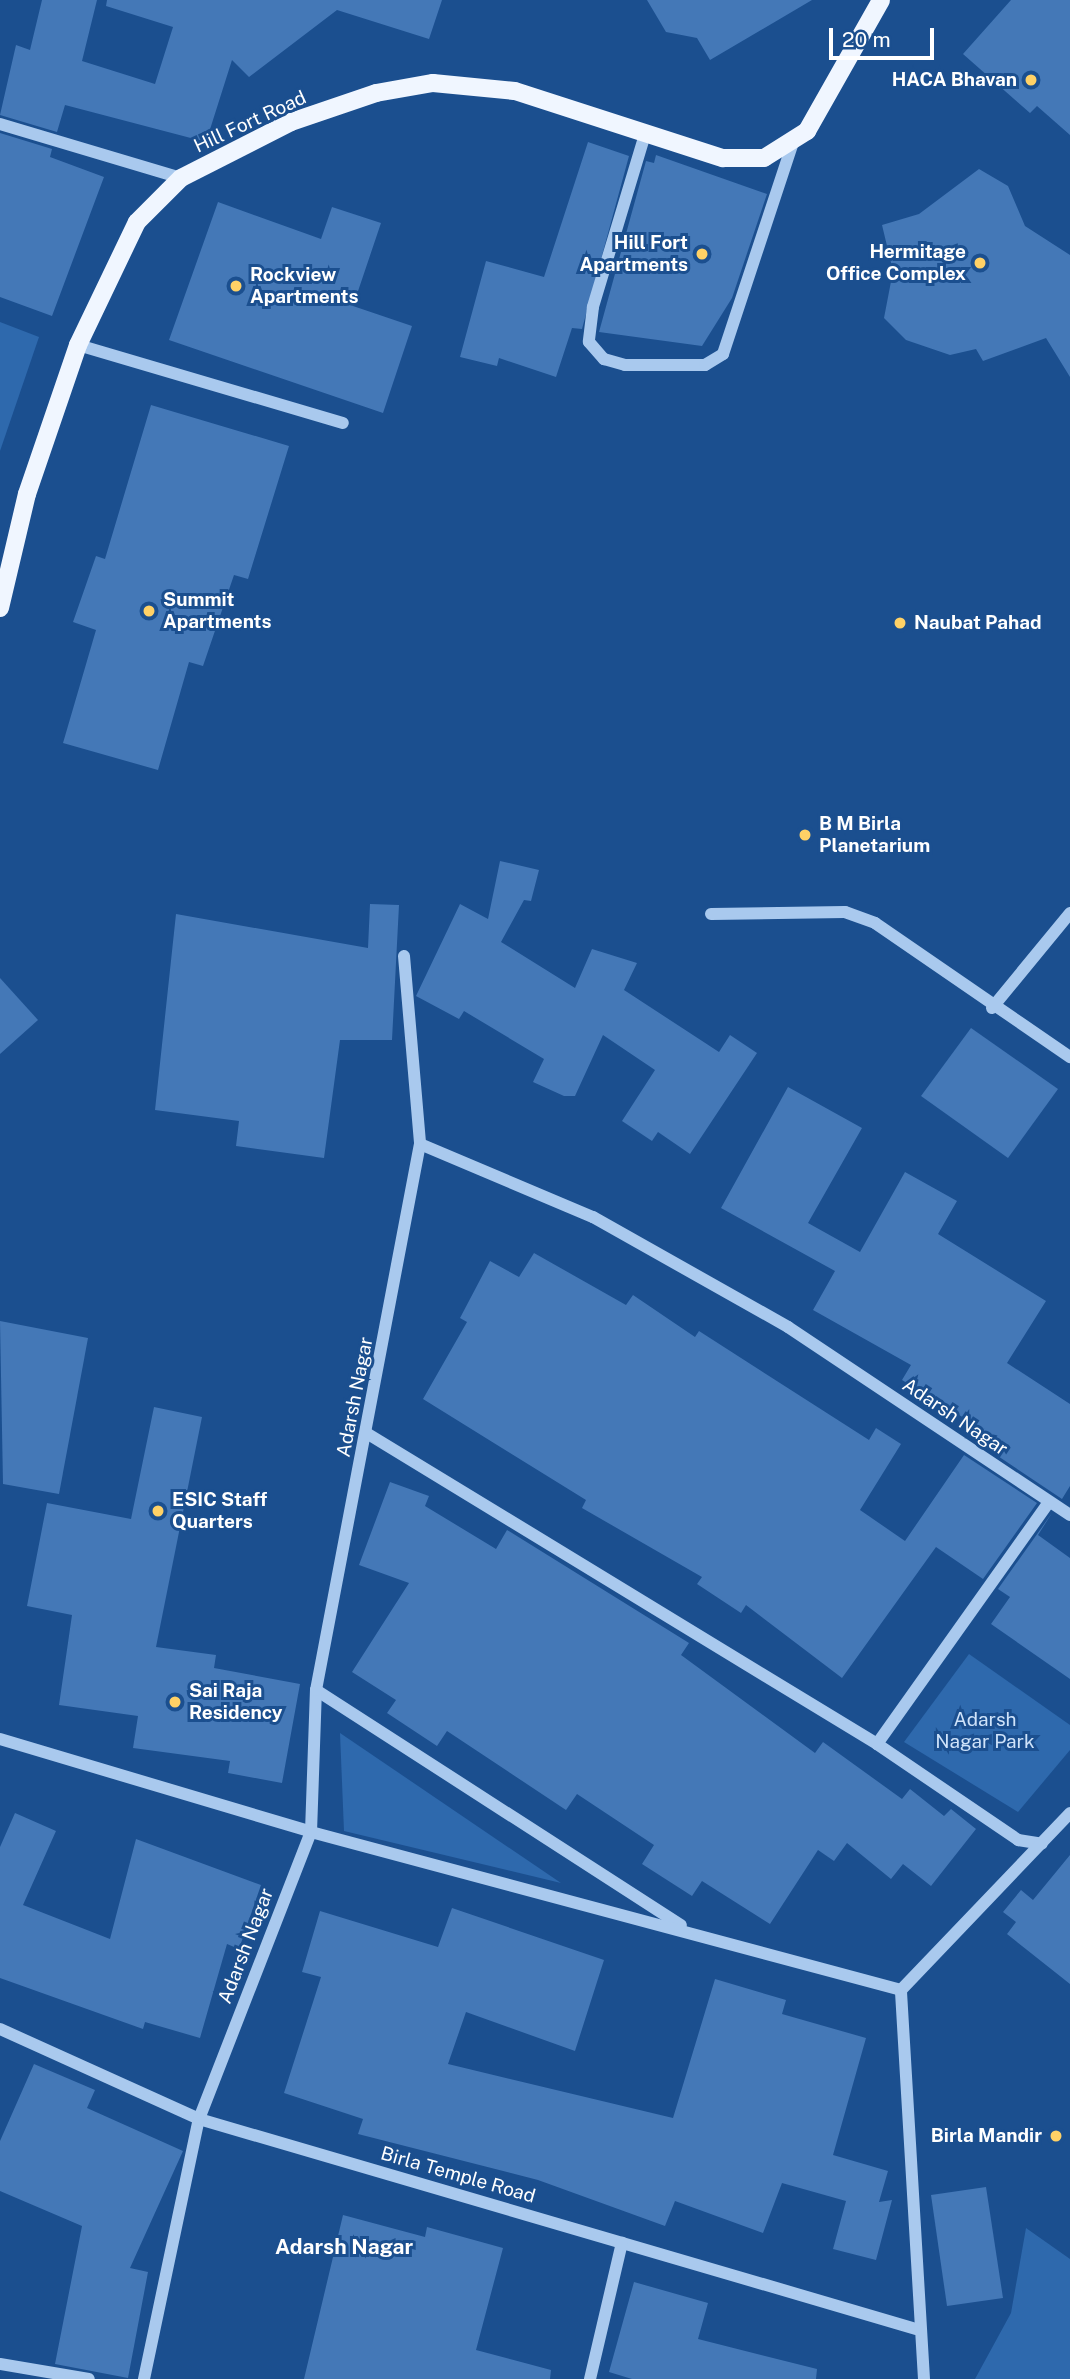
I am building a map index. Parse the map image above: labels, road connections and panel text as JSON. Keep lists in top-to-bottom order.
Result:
{
  "streets": {
    "main road": ["Hill Fort Road"],
    "street": ["Adarsh Nagar", "Birla Temple Road"]
  },
  "crossings": [
    ["Adarsh Nagar", "Birla Temple Road"]
  ],
  "districts": ["Adarsh Nagar"],
  "parks": ["Adarsh Nagar Park"],
  "places": [
    "HACA Bhavan",
    "Hill Fort Apartments",
    "Hermitage Office Complex",
    "Rockview Apartments",
    "Summit Apartments",
    "Naubat Pahad",
    "B M Birla Planetarium",
    "ESIC Staff Quarters",
    "Sai Raja Residency",
    "Birla Mandir"
  ],
  "scale_bar": "20 m"
}
